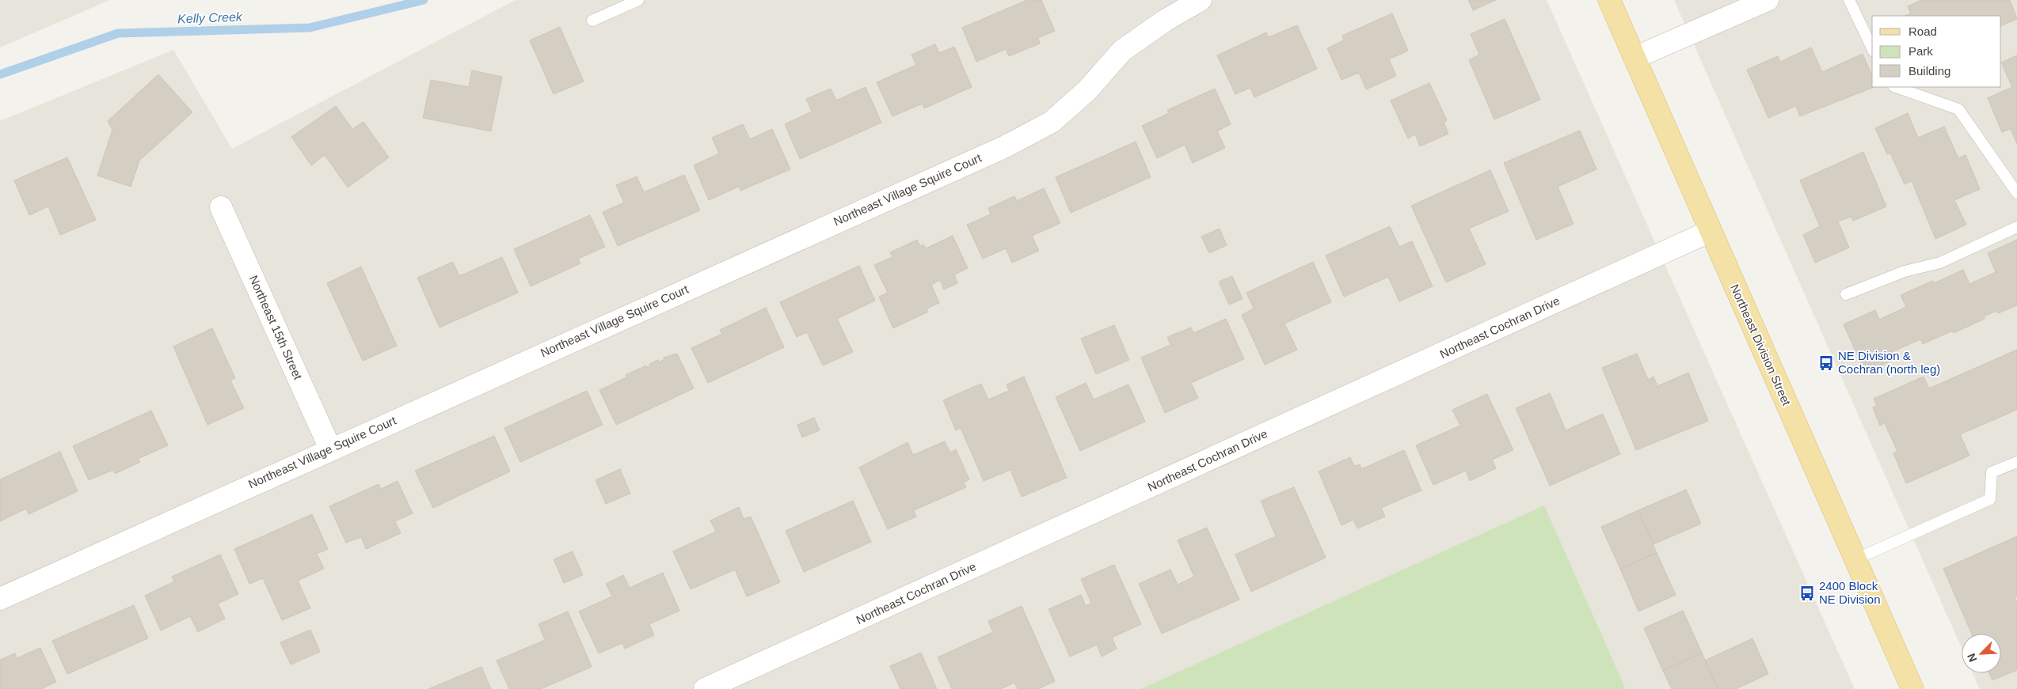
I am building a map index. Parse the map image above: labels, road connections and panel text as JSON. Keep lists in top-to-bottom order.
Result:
{
  "streets": {
    "main road": ["Northeast Division Street"],
    "street": ["Northeast Village Squire Court", "Northeast 15th Street", "Northeast Cochran Drive"]
  },
  "crossings": [
    ["Northeast Village Squire Court", "Northeast 15th Street"],
    ["Northeast Cochran Drive", "Northeast Division Street"]
  ],
  "water": ["Kelly Creek"],
  "places": {
    "bus stop": ["NE Division & Cochran (north leg)", "2400 Block NE Division"]
  },
  "legend": ["Road", "Park", "Building"],
  "north": "bottom left"
}
